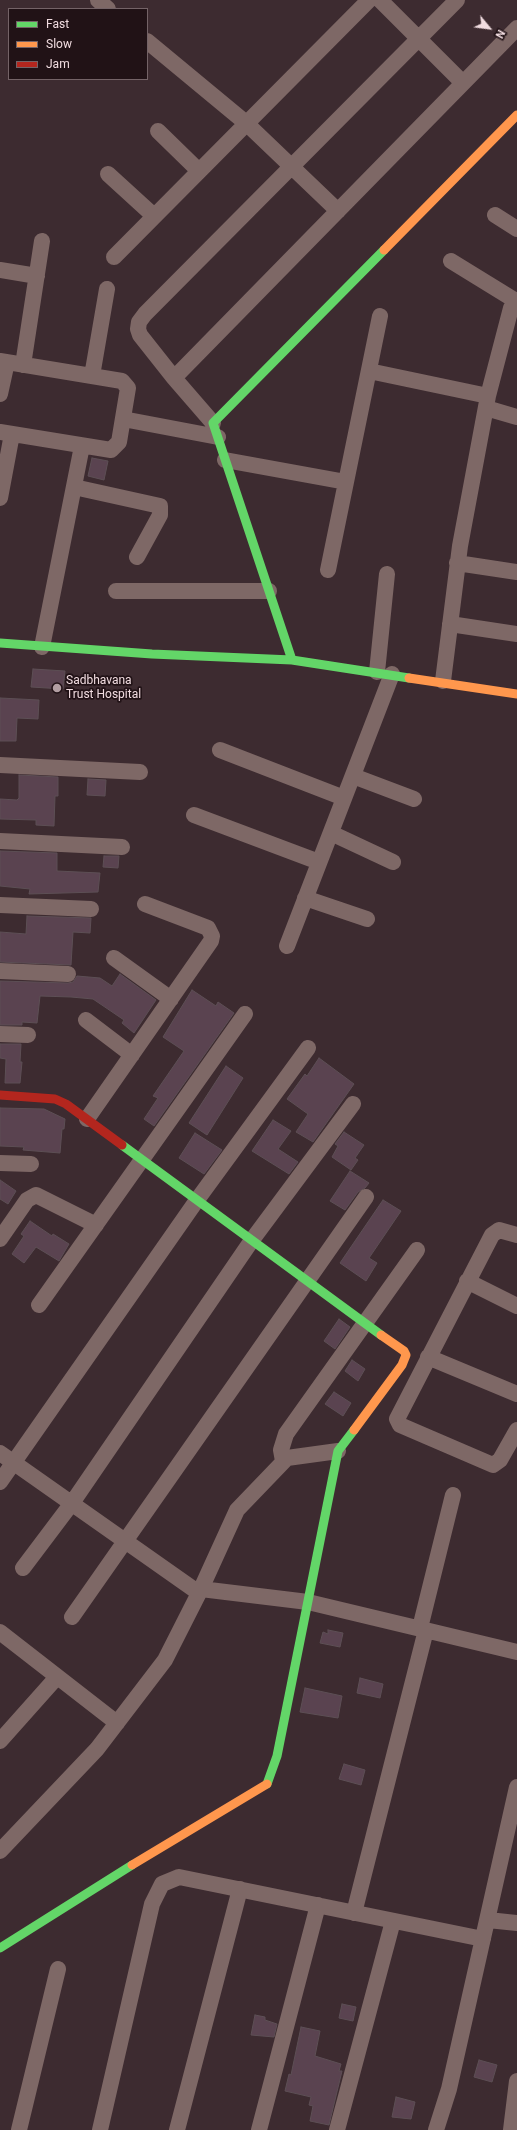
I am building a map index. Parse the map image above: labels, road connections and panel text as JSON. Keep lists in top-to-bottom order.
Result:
{
  "places": ["Sadbhavana Trust Hospital"],
  "legend": ["Fast", "Slow", "Jam"],
  "north": "bottom right"
}
